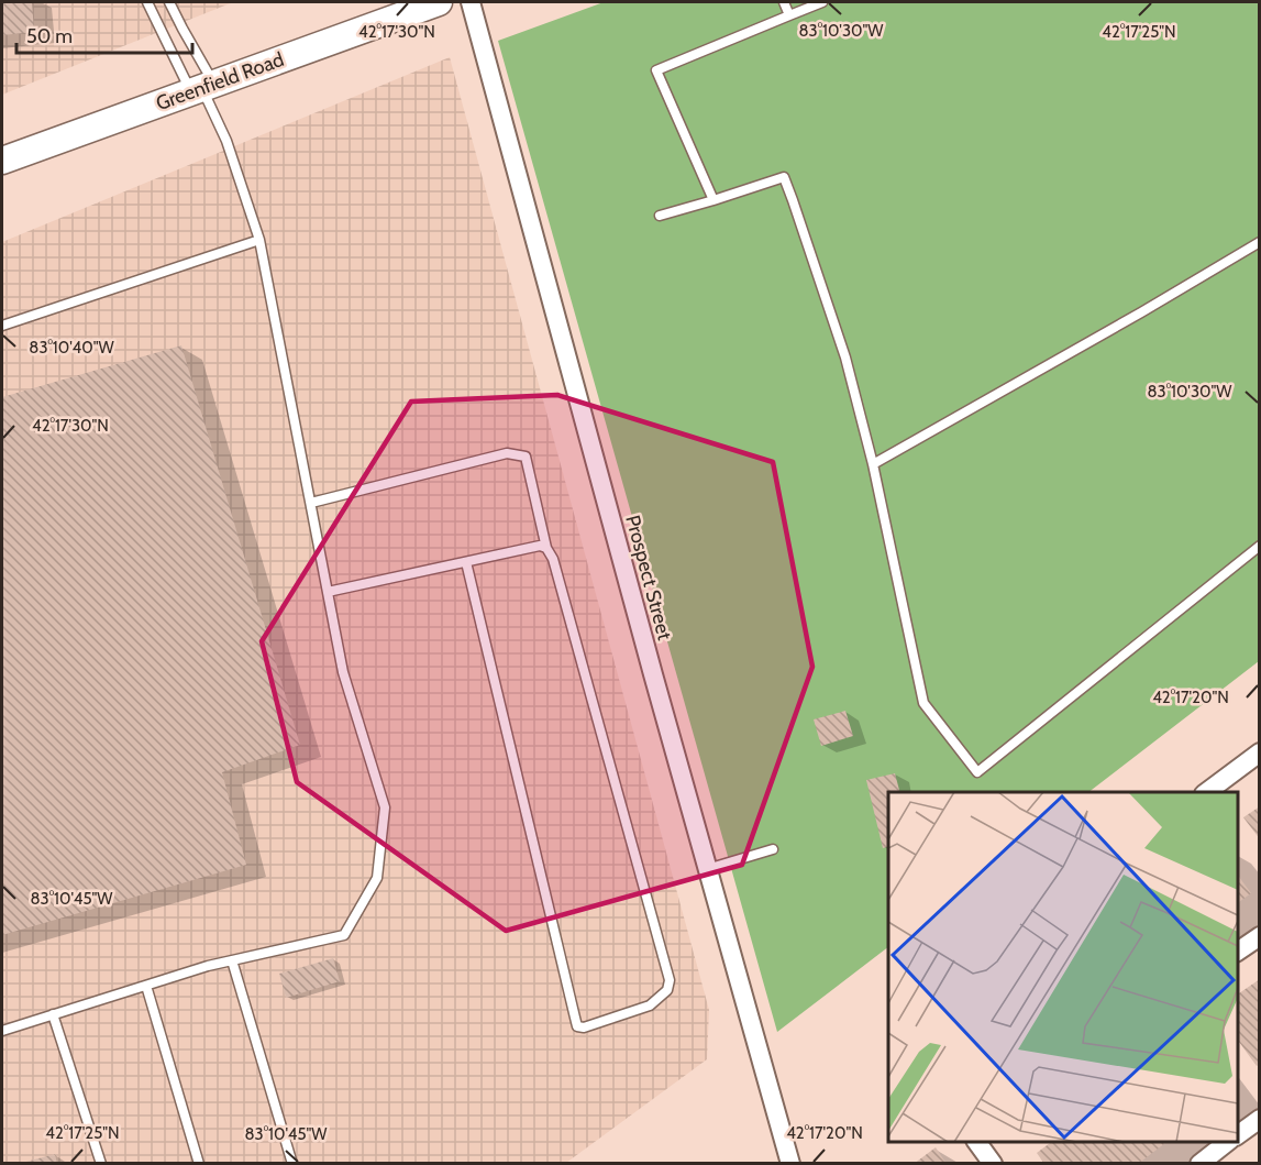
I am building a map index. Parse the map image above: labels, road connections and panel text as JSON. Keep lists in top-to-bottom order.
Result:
{
  "streets": {
    "main road": ["Greenfield Road"],
    "street": ["Prospect Street"]
  },
  "scale_bar": "50 m",
  "coordinates": [
    "83°10'30\"W",
    "42°17'30\"N",
    "42°17'25\"N",
    "83°10'40\"W",
    "42°17'20\"N",
    "83°10'45\"W"
  ]
}
